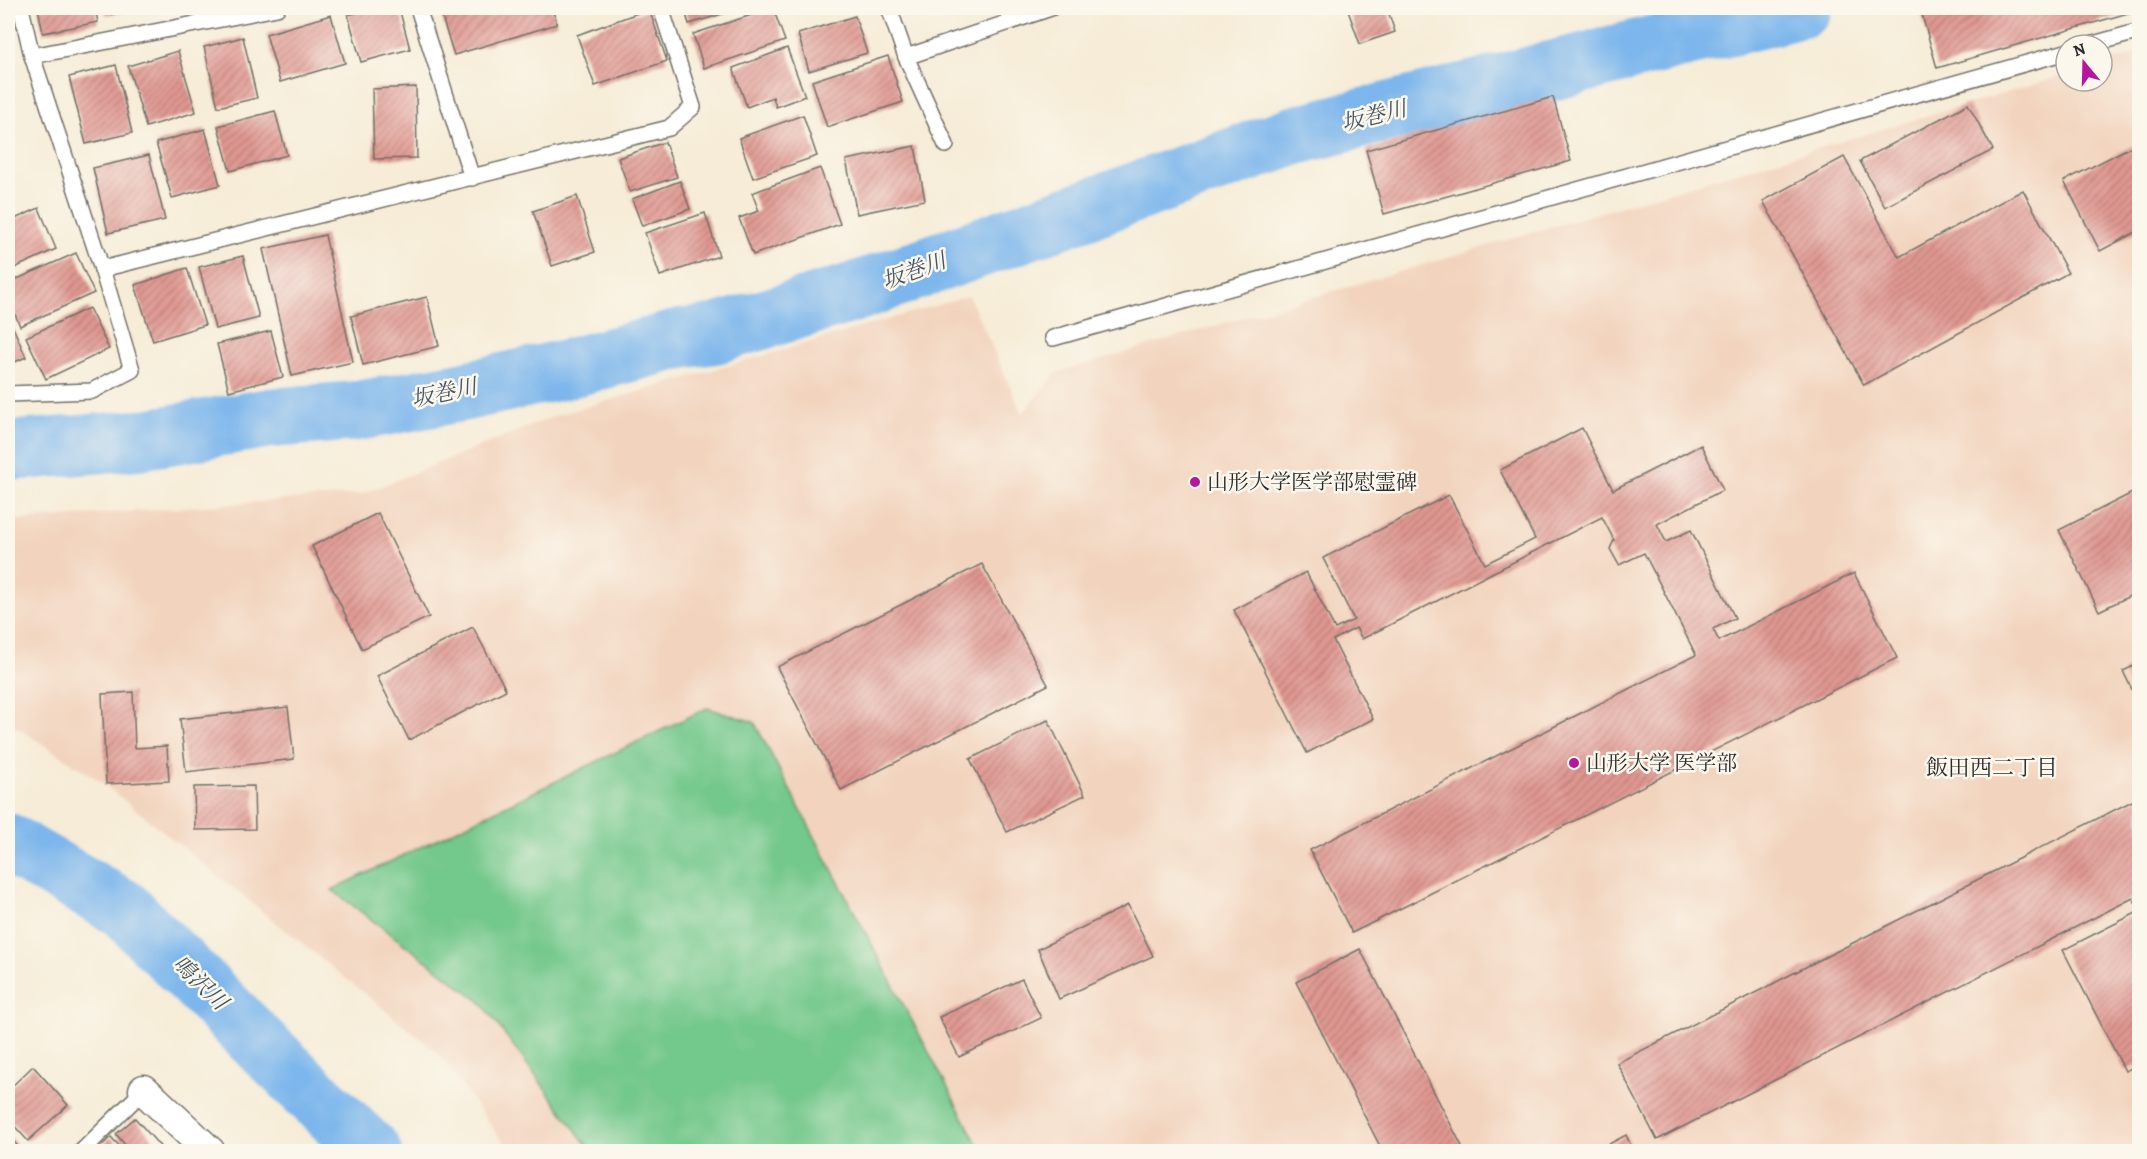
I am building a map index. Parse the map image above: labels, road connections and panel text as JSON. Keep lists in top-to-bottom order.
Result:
{
  "districts": ["飯田西二丁目"],
  "water": ["坂巻川", "鳴沢川"],
  "places": ["山形大学医学部慰霊碑", "山形大学 医学部"],
  "north": "top"
}
